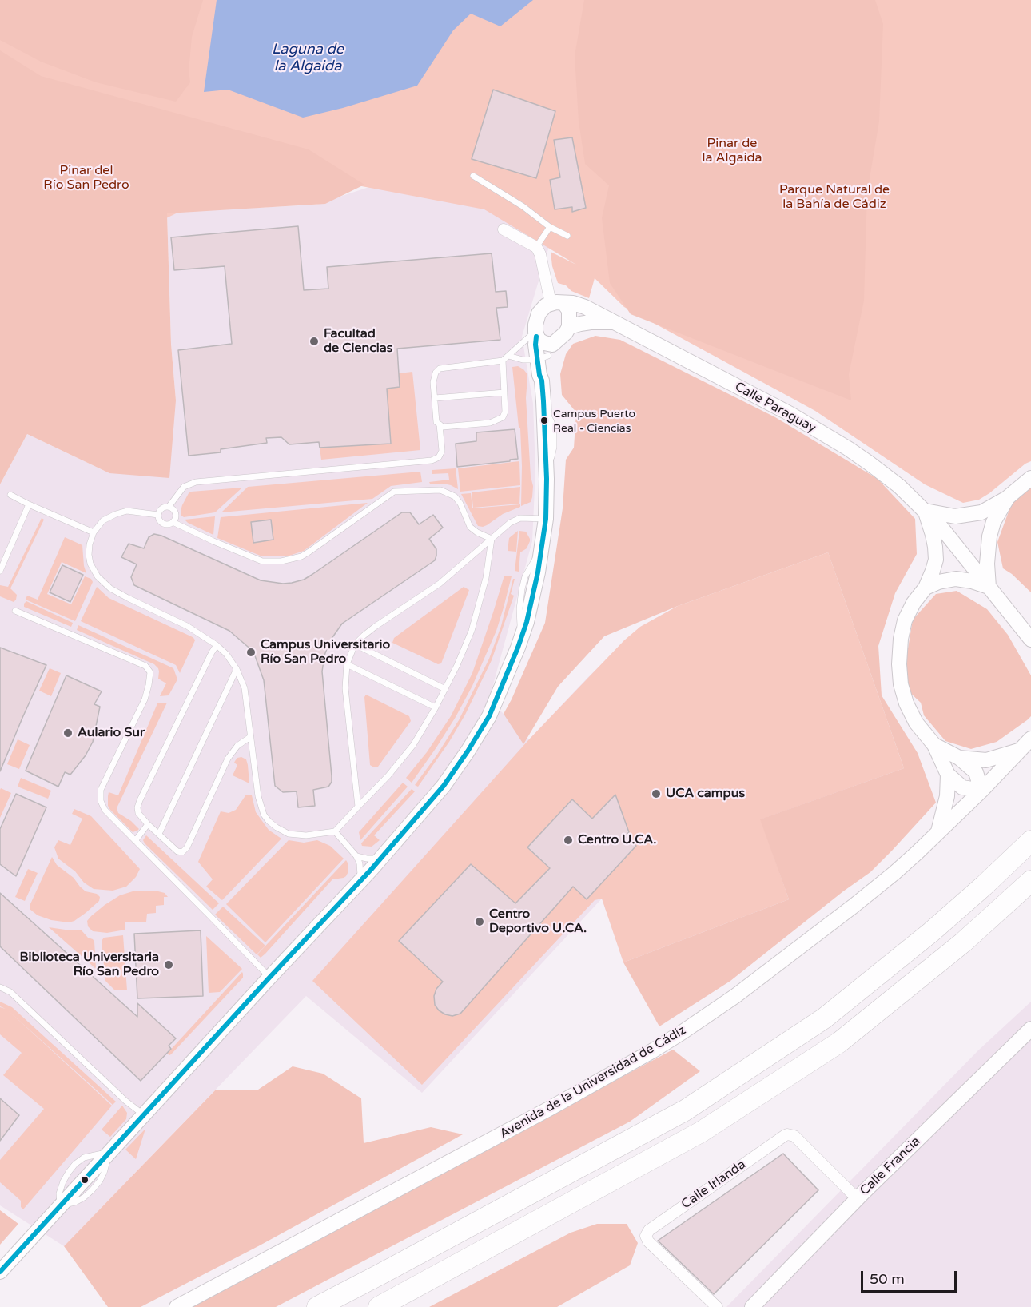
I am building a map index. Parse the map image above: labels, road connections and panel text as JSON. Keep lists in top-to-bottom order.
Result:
{
  "streets": {
    "street": [
      "Calle Paraguay",
      "Avenida de la Universidad de Cádiz",
      "Calle Francia",
      "Calle Irlanda"
    ]
  },
  "crossings": [
    ["Calle Francia", "Calle Irlanda"]
  ],
  "water": ["Laguna de la Algaida"],
  "parks": ["Pinar de la Algaida", "Pinar del Río San Pedro", "Parque Natural de la Bahía de Cádiz"],
  "places": [
    "Facultad de Ciencias",
    "Campus Puerto Real - Ciencias",
    "Campus Universitario Río San Pedro",
    "Aulario Sur",
    "UCA campus",
    "Centro U.CA.",
    "Centro Deportivo U.CA.",
    "Biblioteca Universitaria Río San Pedro"
  ],
  "scale_bar": "50 m"
}
